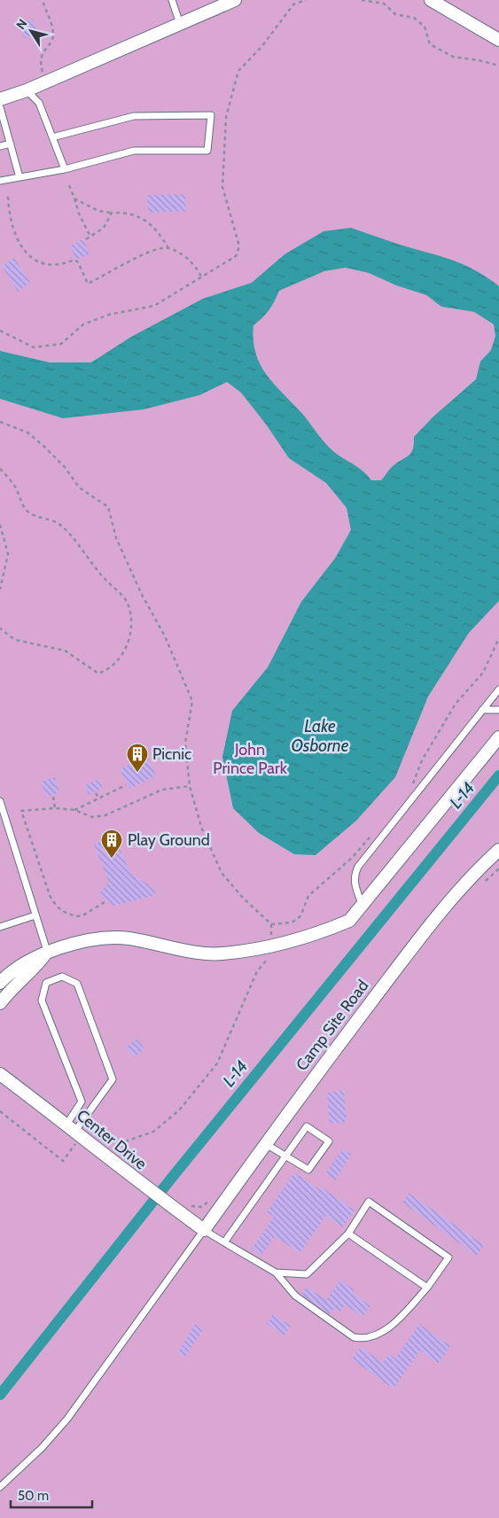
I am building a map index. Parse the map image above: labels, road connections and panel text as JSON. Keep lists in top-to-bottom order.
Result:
{
  "streets": {
    "street": ["Camp Site Road", "Center Drive"]
  },
  "crossings": [
    ["Camp Site Road", "Center Drive"]
  ],
  "water": ["Lake Osborne", "L-14"],
  "parks": ["John Prince Park"],
  "places": {
    "building": ["Picnic", "Play Ground"]
  },
  "scale_bar": "50 m",
  "north": "top left"
}
